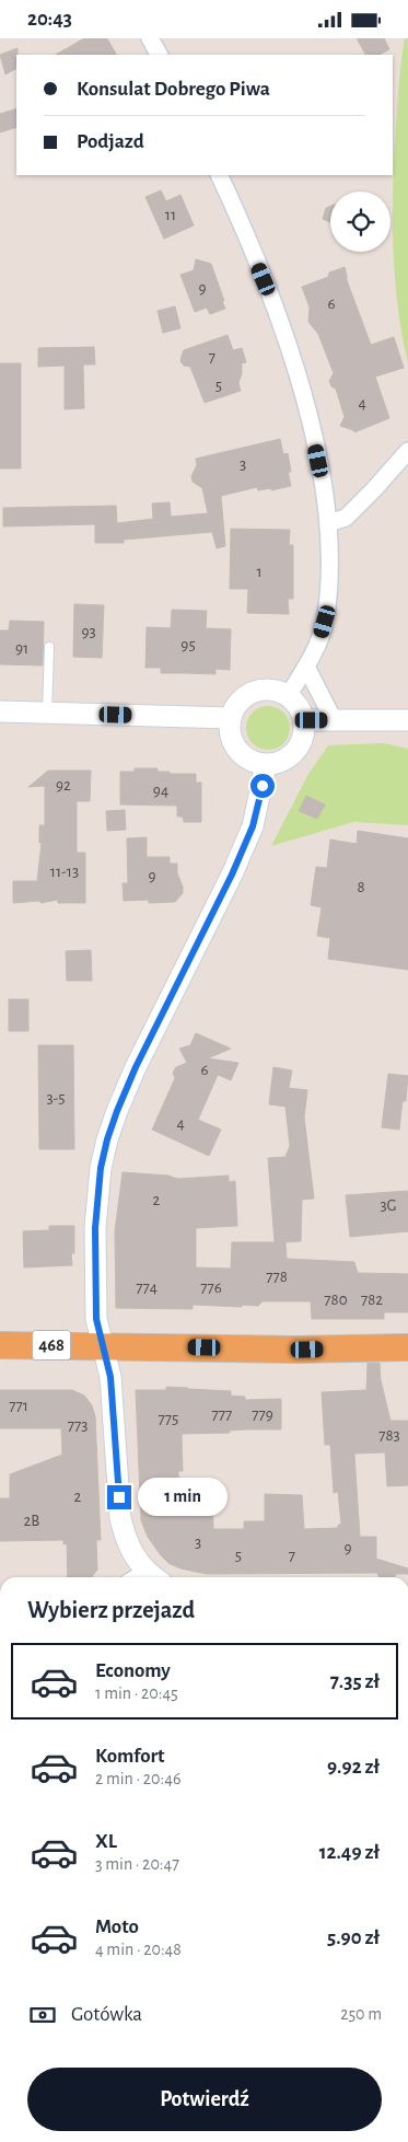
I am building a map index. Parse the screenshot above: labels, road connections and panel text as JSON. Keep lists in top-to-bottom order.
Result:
{
  "streets": {
    "main road": ["468"]
  },
  "house_numbers": [
    "11",
    "9",
    "6",
    "7",
    "5",
    "4",
    "3",
    "1",
    "93",
    "95",
    "91",
    "92",
    "94",
    "11-13",
    "9",
    "8",
    "6",
    "3-5",
    "4",
    "2",
    "3G",
    "778",
    "774",
    "776",
    "780",
    "782",
    "771",
    "777",
    "779",
    "775",
    "773",
    "783",
    "2",
    "2B",
    "3",
    "9",
    "5",
    "7"
  ],
  "page": {
    "status": "20:43",
    "banner": ["Konsulat Dobrego Piwa", "Podjazd"],
    "bubble": "1 min",
    "heading": "Wybierz przejazd",
    "list": [
      {
        "name": "Economy",
        "note": "1 min · 20:45",
        "value": "7.35 zł"
      },
      {
        "name": "Komfort",
        "note": "2 min · 20:46",
        "value": "9.92 zł"
      },
      {
        "name": "XL",
        "note": "3 min · 20:47",
        "value": "12.49 zł"
      },
      {
        "name": "Moto",
        "note": "4 min · 20:48",
        "value": "5.90 zł"
      }
    ],
    "pay": ["Gotówka", "250 m"],
    "buttons": "Potwierdź"
  }
}
